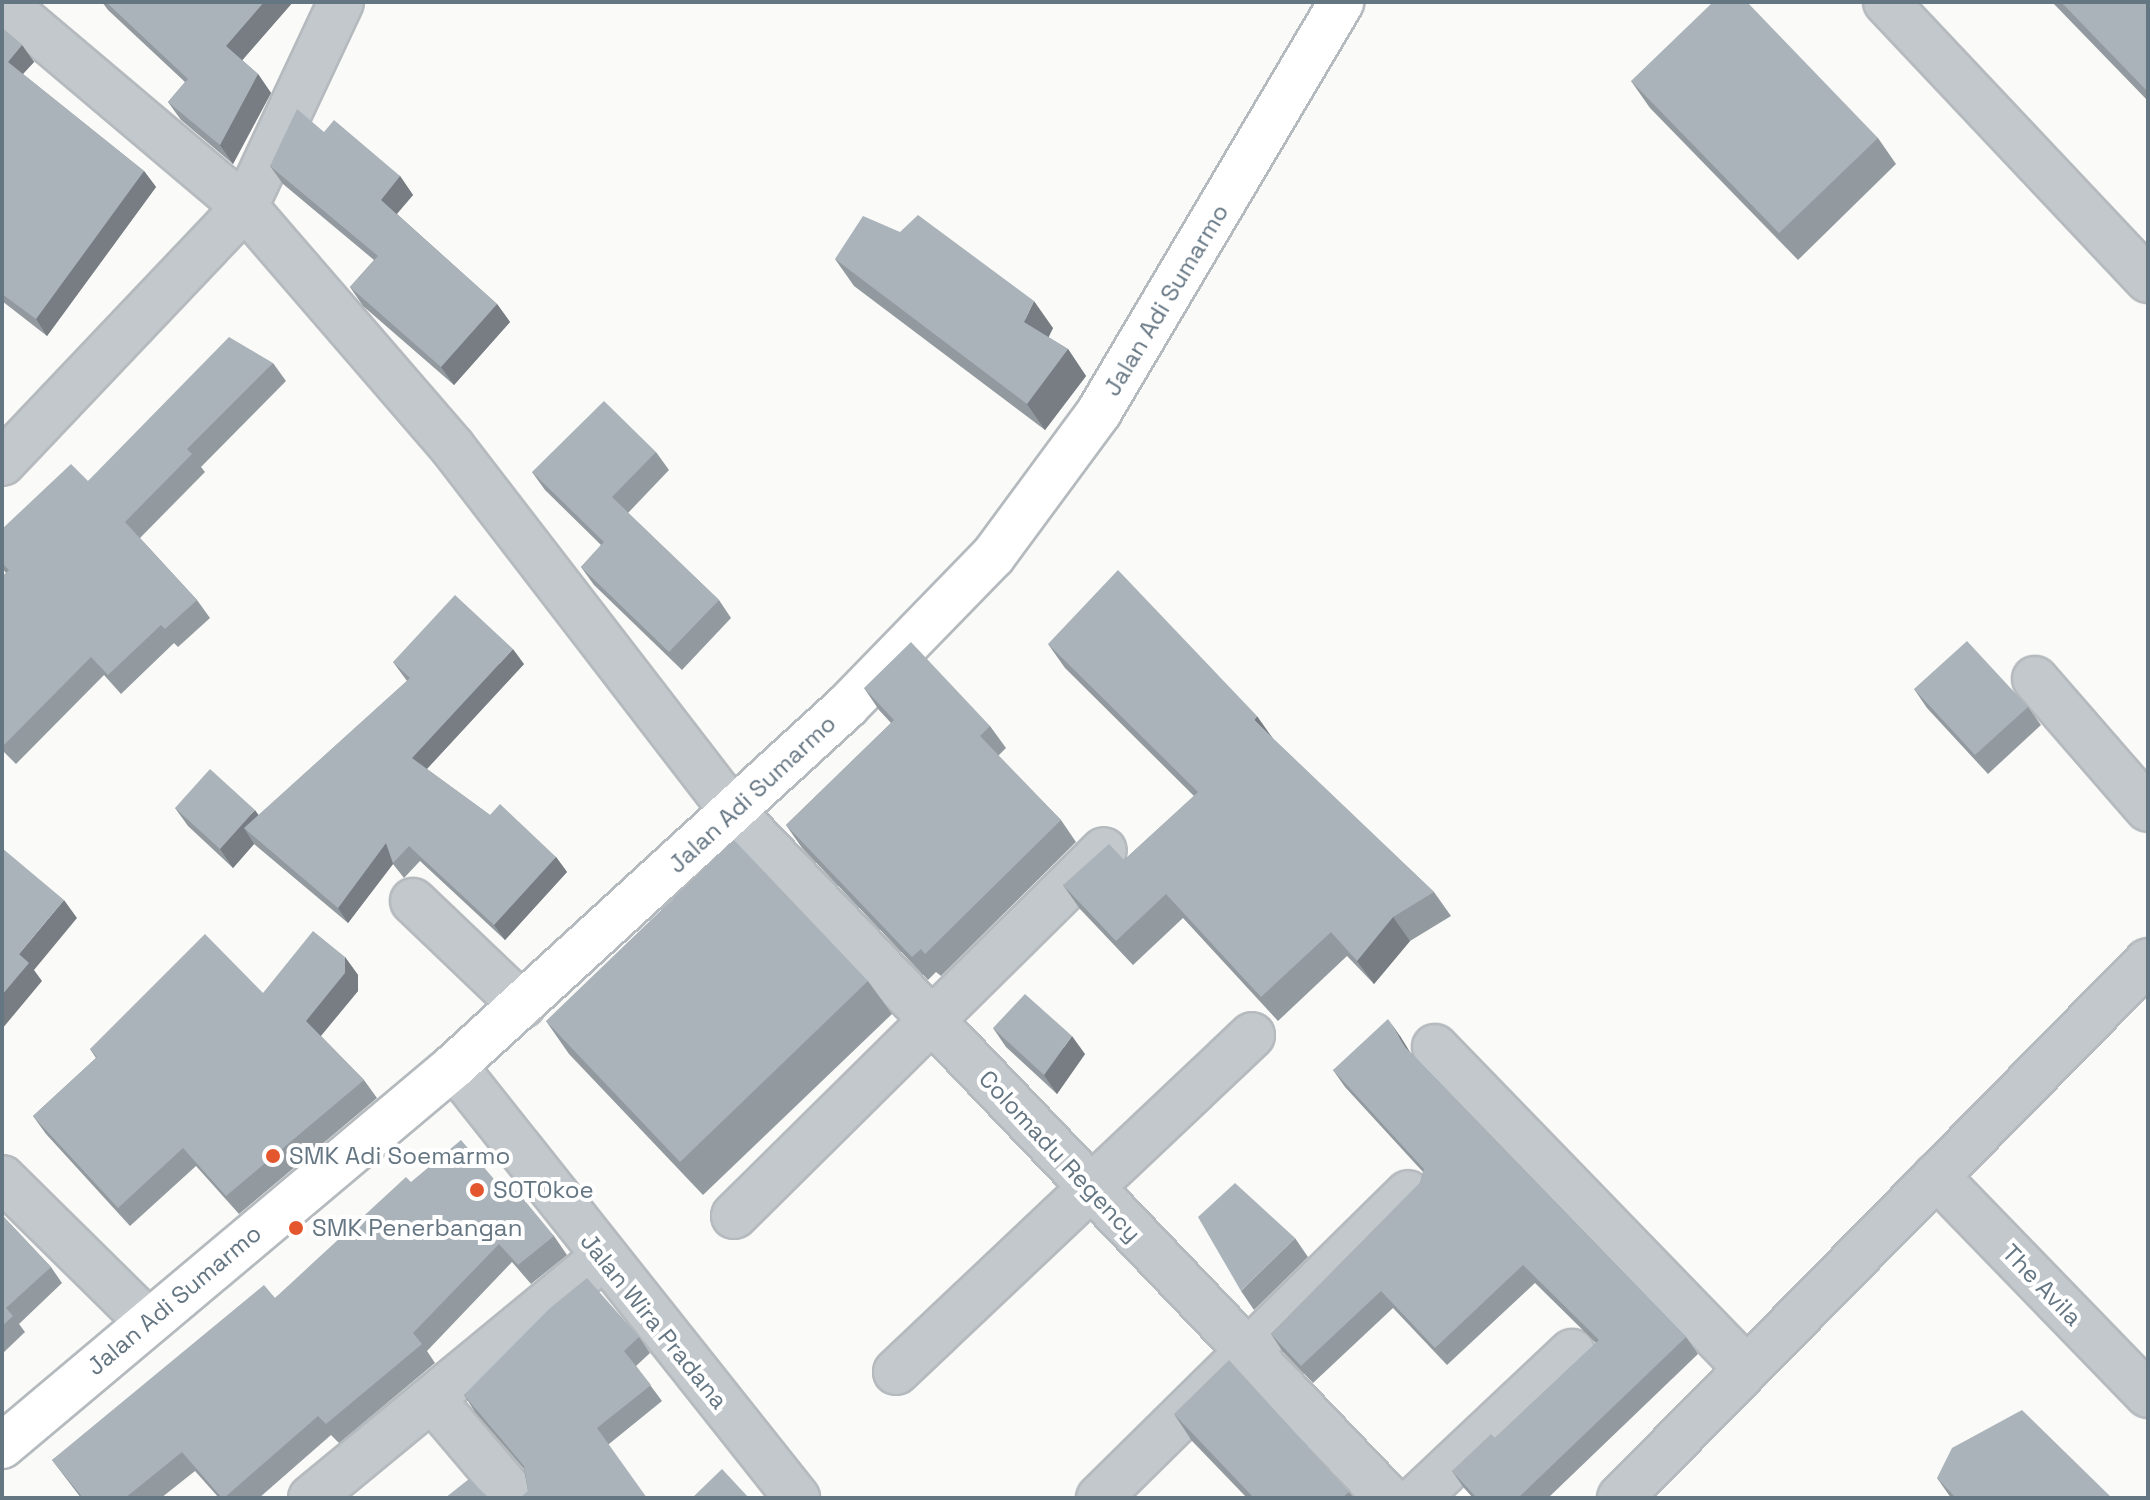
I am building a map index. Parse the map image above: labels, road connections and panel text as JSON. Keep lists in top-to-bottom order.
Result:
{
  "streets": {
    "main road": ["Jalan Adi Sumarmo"],
    "street": ["Colomadu Regency", "The Avila", "Jalan Wira Pradana"]
  },
  "crossings": [
    ["Jalan Adi Sumarmo", "Colomadu Regency"],
    ["Jalan Adi Sumarmo", "Jalan Wira Pradana"]
  ],
  "places": ["SMK Adi Soemarmo", "SOTOkoe", "SMK Penerbangan"]
}
